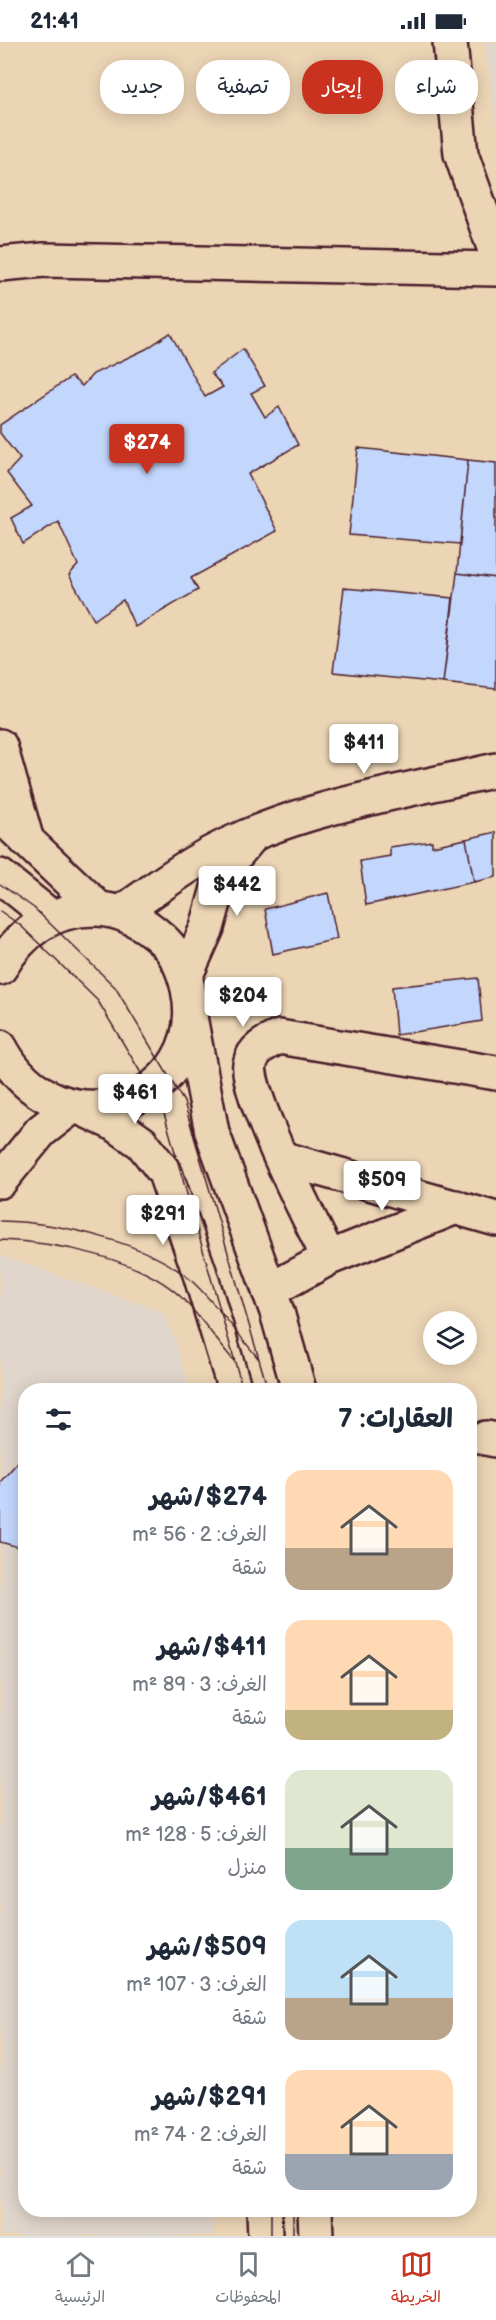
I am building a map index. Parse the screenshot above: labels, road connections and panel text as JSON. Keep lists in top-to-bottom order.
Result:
{
  "page": {
    "status": "21:41",
    "chip": [
      "شراء",
      "إيجار",
      "تصفية",
      "جديد"
    ],
    "price": [
      "$274",
      "$411",
      "$442",
      "$204",
      "$461",
      "$509",
      "$291"
    ],
    "heading": "العقارات: 7",
    "list": [
      {
        "name": "$274/شهر",
        "note": "الغرف: 2 · 56 m² · شقة"
      },
      {
        "name": "$411/شهر",
        "note": "الغرف: 3 · 89 m² · شقة"
      },
      {
        "name": "$461/شهر",
        "note": "الغرف: 5 · 128 m² · منزل"
      },
      {
        "name": "$509/شهر",
        "note": "الغرف: 3 · 107 m² · شقة"
      },
      {
        "name": "$291/شهر",
        "note": "الغرف: 2 · 74 m² · شقة"
      }
    ],
    "tabs": ["الخريطة", "المحفوظات", "الرئيسية"]
  }
}
